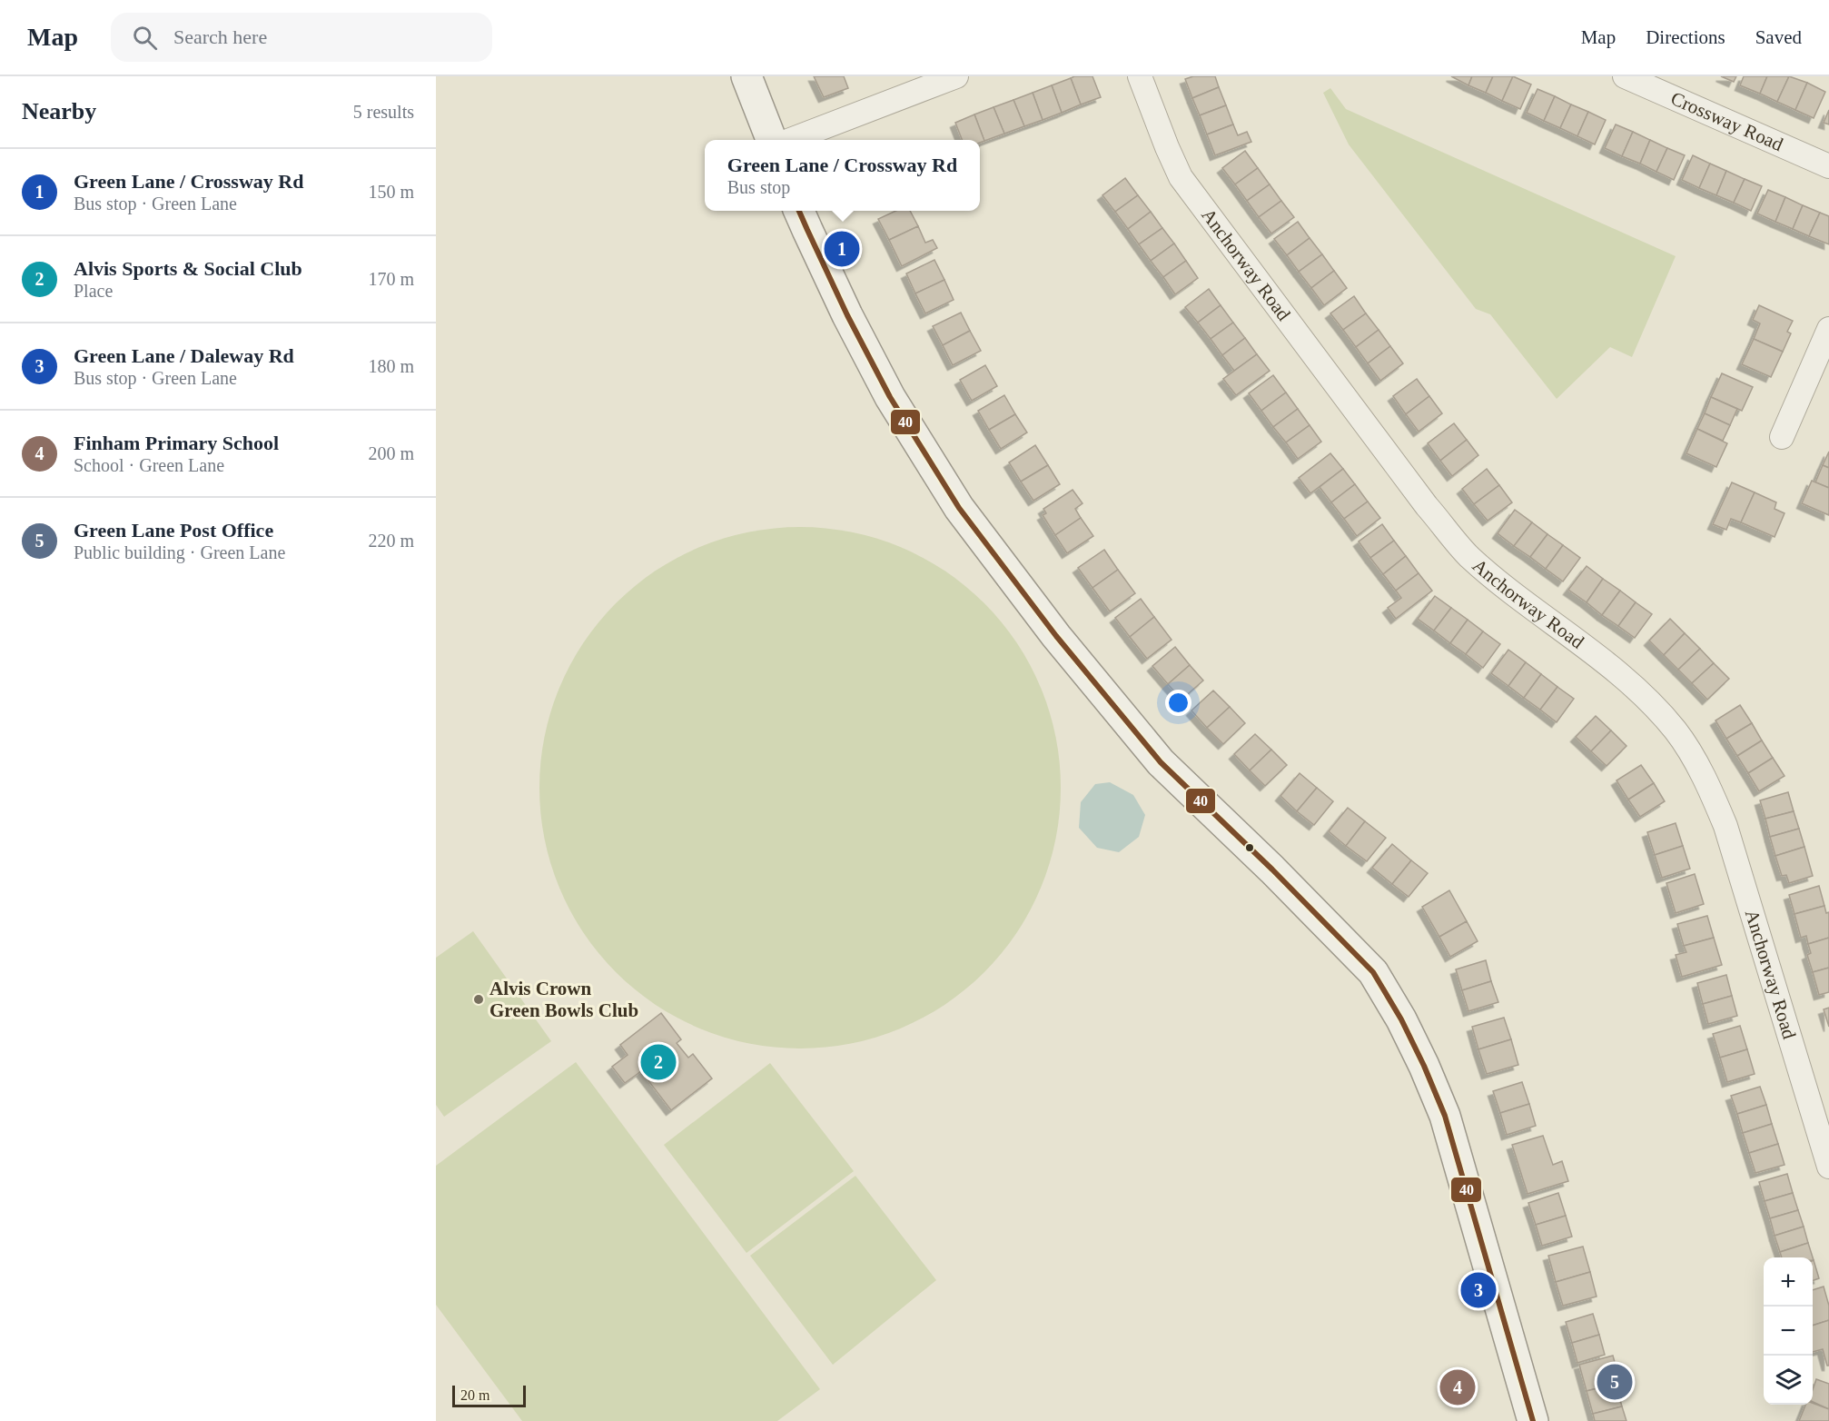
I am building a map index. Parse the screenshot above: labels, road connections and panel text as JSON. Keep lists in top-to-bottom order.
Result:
{
  "streets": {
    "street": ["Crossway Road", "Anchorway Road"]
  },
  "places": ["Alvis Crown Green Bowls Club"],
  "lines": ["transit line 40"],
  "scale_bar": "20 m",
  "page": {
    "header": "Map",
    "search": "Search here",
    "nav": ["Map", "Directions", "Saved"],
    "heading": ["Nearby", "5 results"],
    "popup": ["Green Lane / Crossway Rd", "Bus stop"],
    "list": [
      {
        "mark": "1",
        "name": "Green Lane / Crossway Rd",
        "note": "Bus stop · Green Lane",
        "value": "150 m"
      },
      {
        "mark": "2",
        "name": "Alvis Sports & Social Club",
        "note": "Place",
        "value": "170 m"
      },
      {
        "mark": "3",
        "name": "Green Lane / Daleway Rd",
        "note": "Bus stop · Green Lane",
        "value": "180 m"
      },
      {
        "mark": "4",
        "name": "Finham Primary School",
        "note": "School · Green Lane",
        "value": "200 m"
      },
      {
        "mark": "5",
        "name": "Green Lane Post Office",
        "note": "Public building · Green Lane",
        "value": "220 m"
      }
    ],
    "pins": [
      "1",
      "2",
      "3",
      "5",
      "4"
    ],
    "map_buttons": ["+", "−"],
    "scale": "20 m"
  }
}
